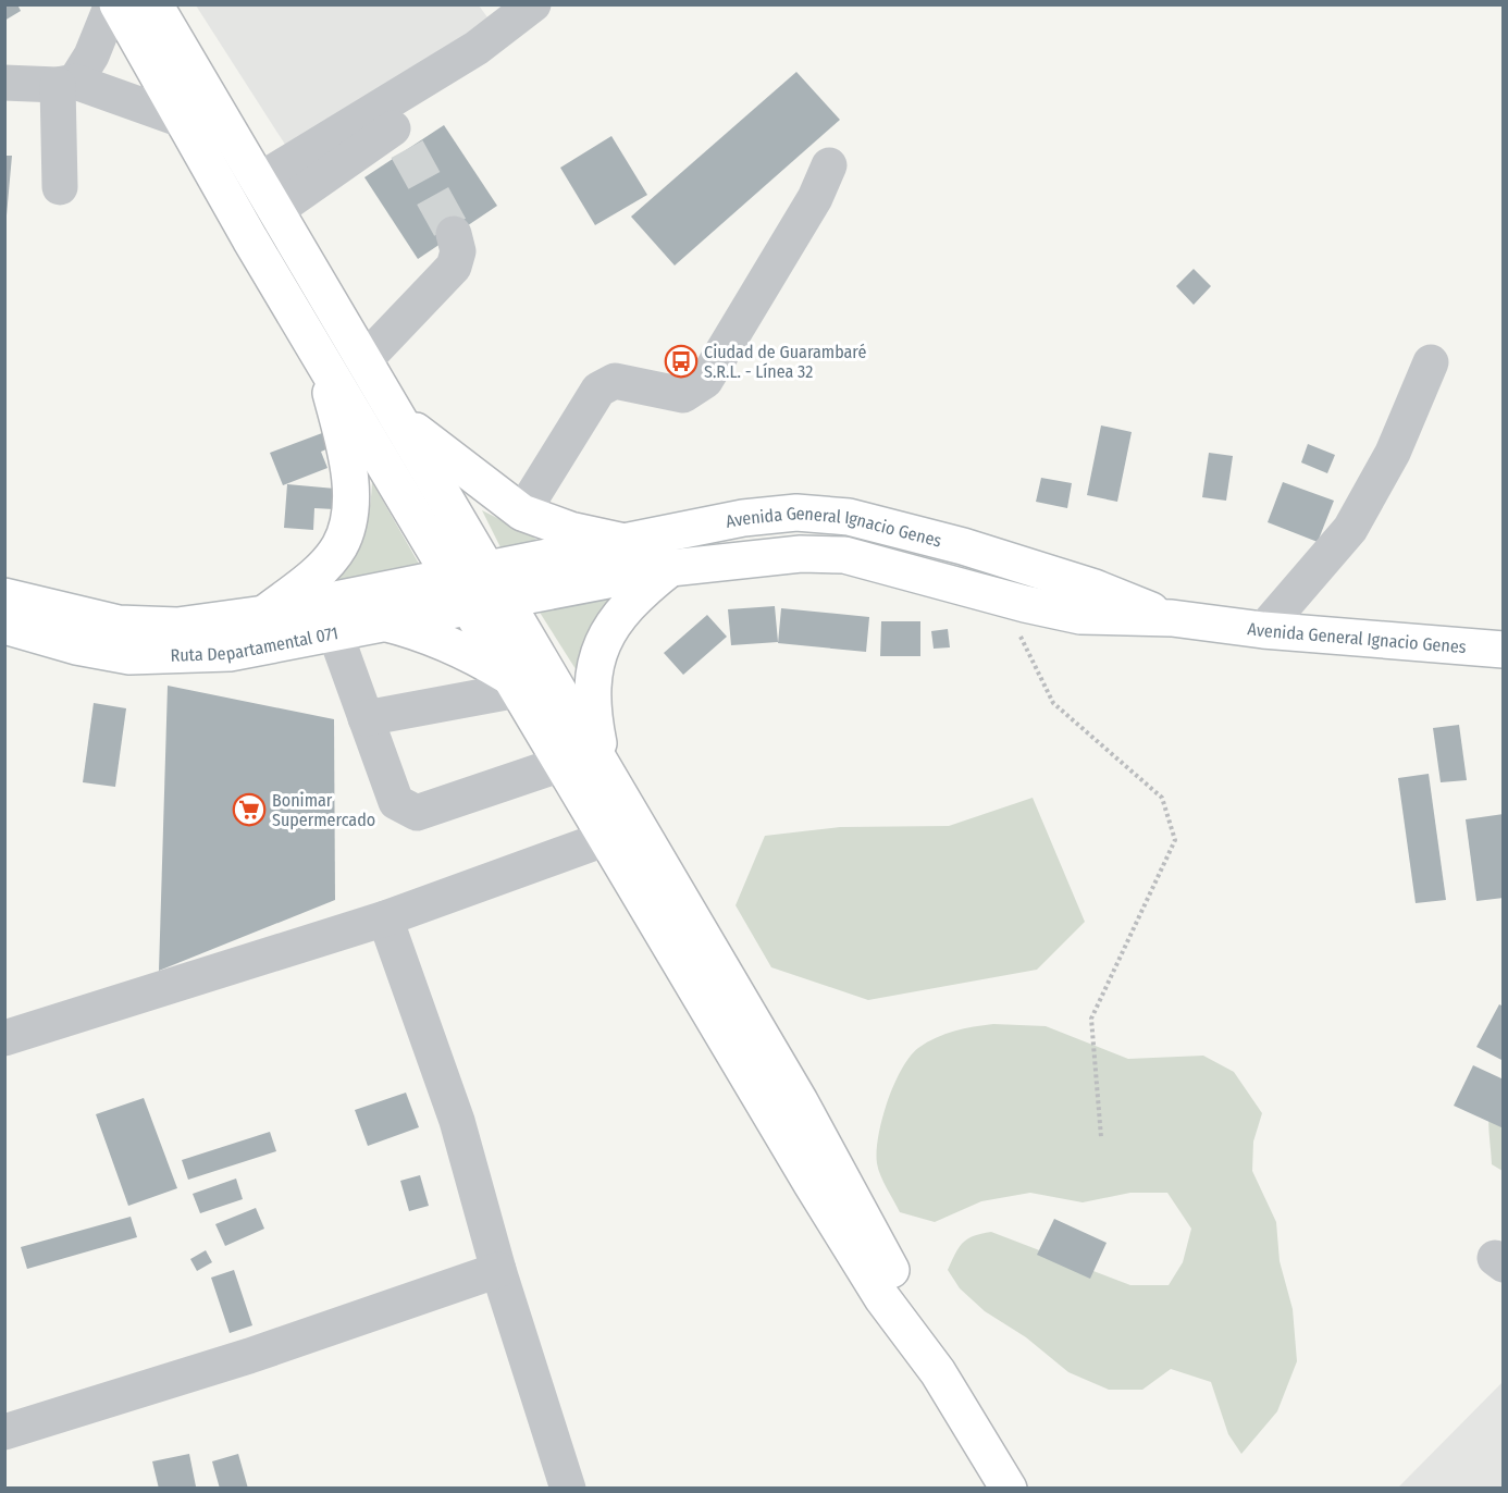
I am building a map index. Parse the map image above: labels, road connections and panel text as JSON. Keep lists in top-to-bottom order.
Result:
{
  "streets": {
    "main road": ["Avenida General Ignacio Genes", "Ruta Departamental 071"]
  },
  "crossings": [
    ["Avenida General Ignacio Genes", "Ruta Departamental 071"]
  ],
  "places": {
    "bus stop": ["Ciudad de Guarambaré S.R.L. - Línea 32"],
    "supermarket": ["Bonimar Supermercado"]
  }
}
